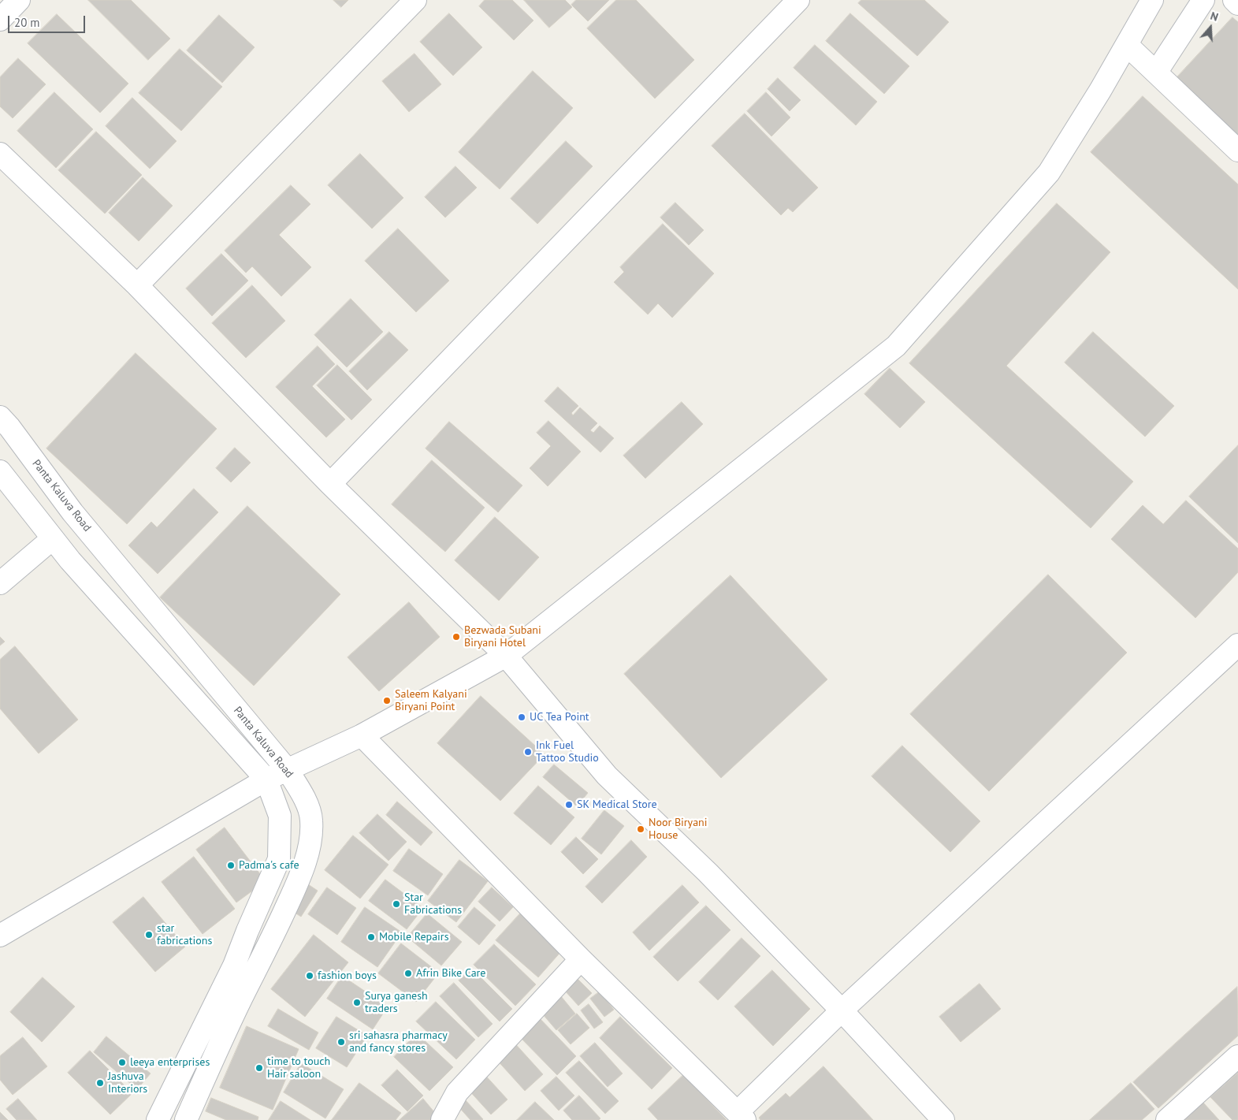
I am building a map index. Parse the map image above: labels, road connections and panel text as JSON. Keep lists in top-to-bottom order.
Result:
{
  "streets": {
    "street": ["Panta Kaluva Road"]
  },
  "places": [
    "Bezwada Subani Biryani Hotel",
    "Saleem Kalyani Biryani Point",
    "UC Tea Point",
    "Ink Fuel Tattoo Studio",
    "SK Medical Store",
    "Noor Biryani House",
    "Padma's cafe",
    "Star Fabrications",
    "star fabrications",
    "Mobile Repairs",
    "Afrin Bike Care",
    "fashion boys",
    "Surya ganesh traders",
    "sri sahasra pharmacy and fancy stores",
    "leeya enterprises",
    "time to touch Hair saloon",
    "Jashuva Interiors"
  ],
  "scale_bar": "20 m",
  "north": "top"
}
